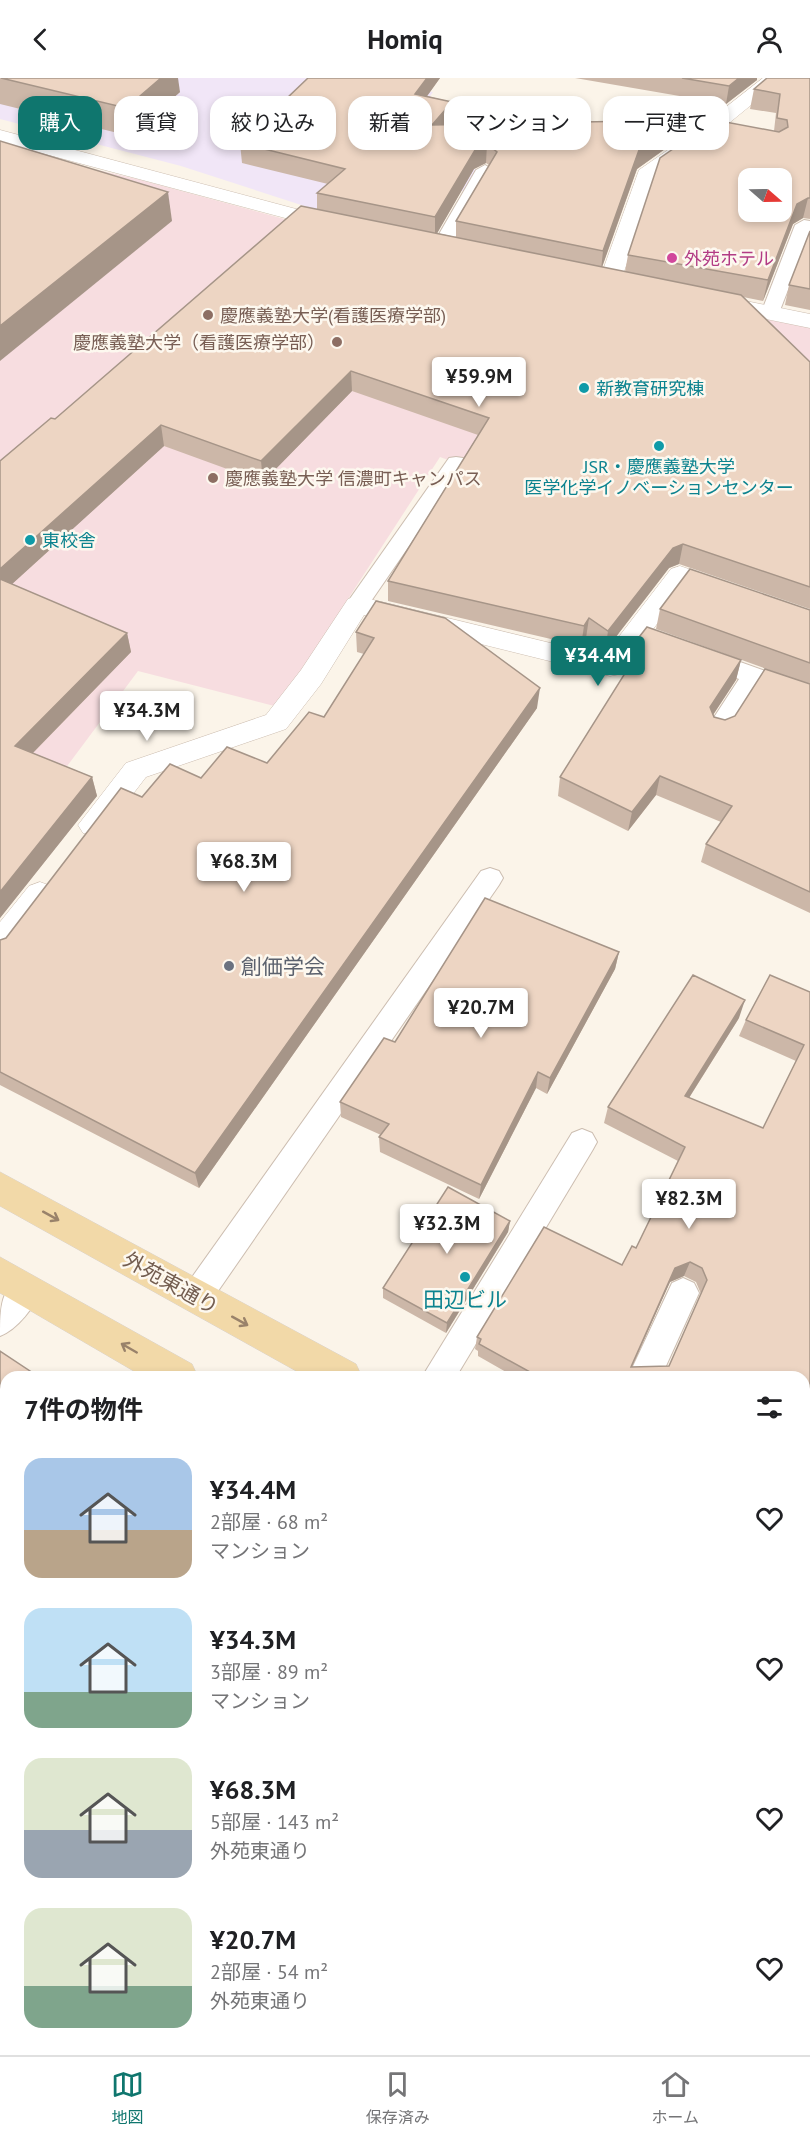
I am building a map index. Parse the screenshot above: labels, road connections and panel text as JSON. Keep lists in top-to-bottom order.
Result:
{
  "streets": {
    "main road": ["外苑東通り"]
  },
  "places": [
    "外苑ホテル",
    "慶應義塾大学(看護医療学部)",
    "慶應義塾大学（看護医療学部）",
    "新教育研究棟",
    "JSR・慶應義塾大学 医学化学イノベーションセンター",
    "慶應義塾大学 信濃町キャンパス",
    "東校舎",
    "創価学会",
    "田辺ビル"
  ],
  "north": "right",
  "page": {
    "header": "Homiq",
    "chip": [
      "購入",
      "賃貸",
      "絞り込み",
      "新着",
      "マンション",
      "一戸建て"
    ],
    "price": [
      "¥59.9M",
      "¥34.4M",
      "¥34.3M",
      "¥68.3M",
      "¥20.7M",
      "¥82.3M",
      "¥32.3M"
    ],
    "heading": "7件の物件",
    "list": [
      {
        "name": "¥34.4M",
        "note": "2部屋 · 68 m² · マンション"
      },
      {
        "name": "¥34.3M",
        "note": "3部屋 · 89 m² · マンション"
      },
      {
        "name": "¥68.3M",
        "note": "5部屋 · 143 m² · 外苑東通り"
      },
      {
        "name": "¥20.7M",
        "note": "2部屋 · 54 m² · 外苑東通り"
      }
    ],
    "tabs": ["地図", "保存済み", "ホーム"]
  }
}
